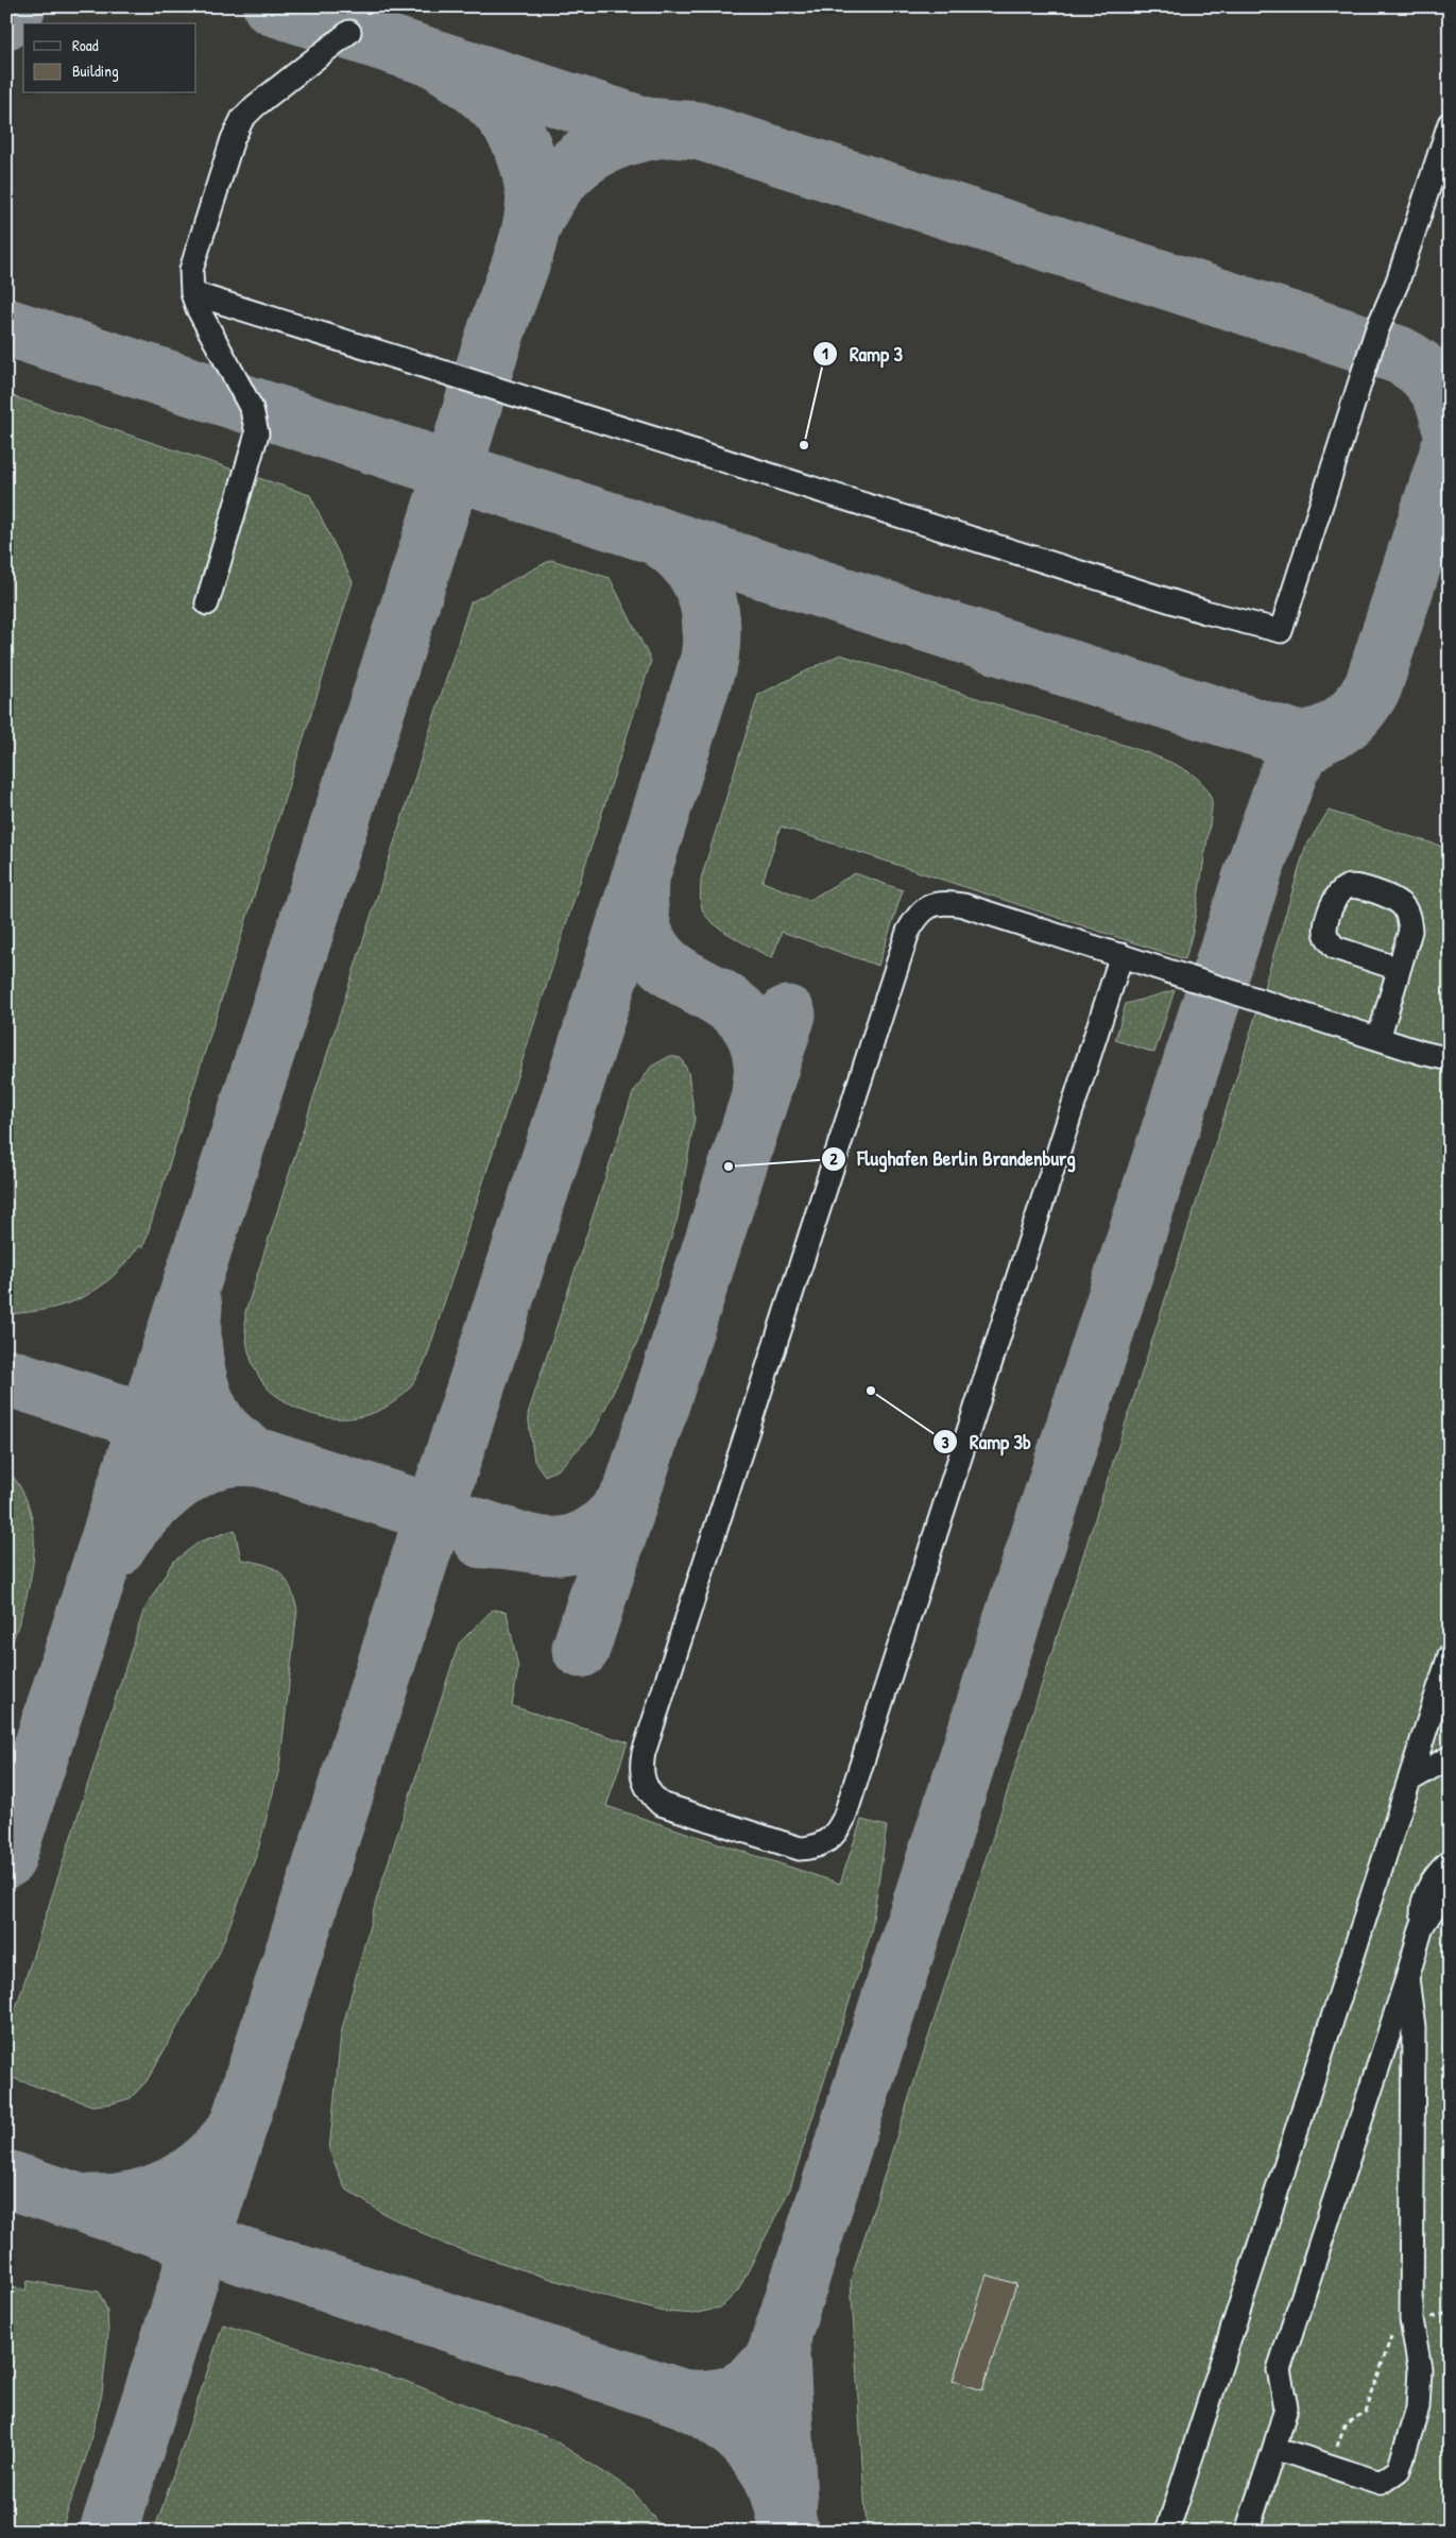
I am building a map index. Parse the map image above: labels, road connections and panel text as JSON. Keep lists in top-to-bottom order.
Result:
{
  "places": ["Ramp 3", "Flughafen Berlin Brandenburg", "Ramp 3b"],
  "legend": ["Road", "Building"]
}
